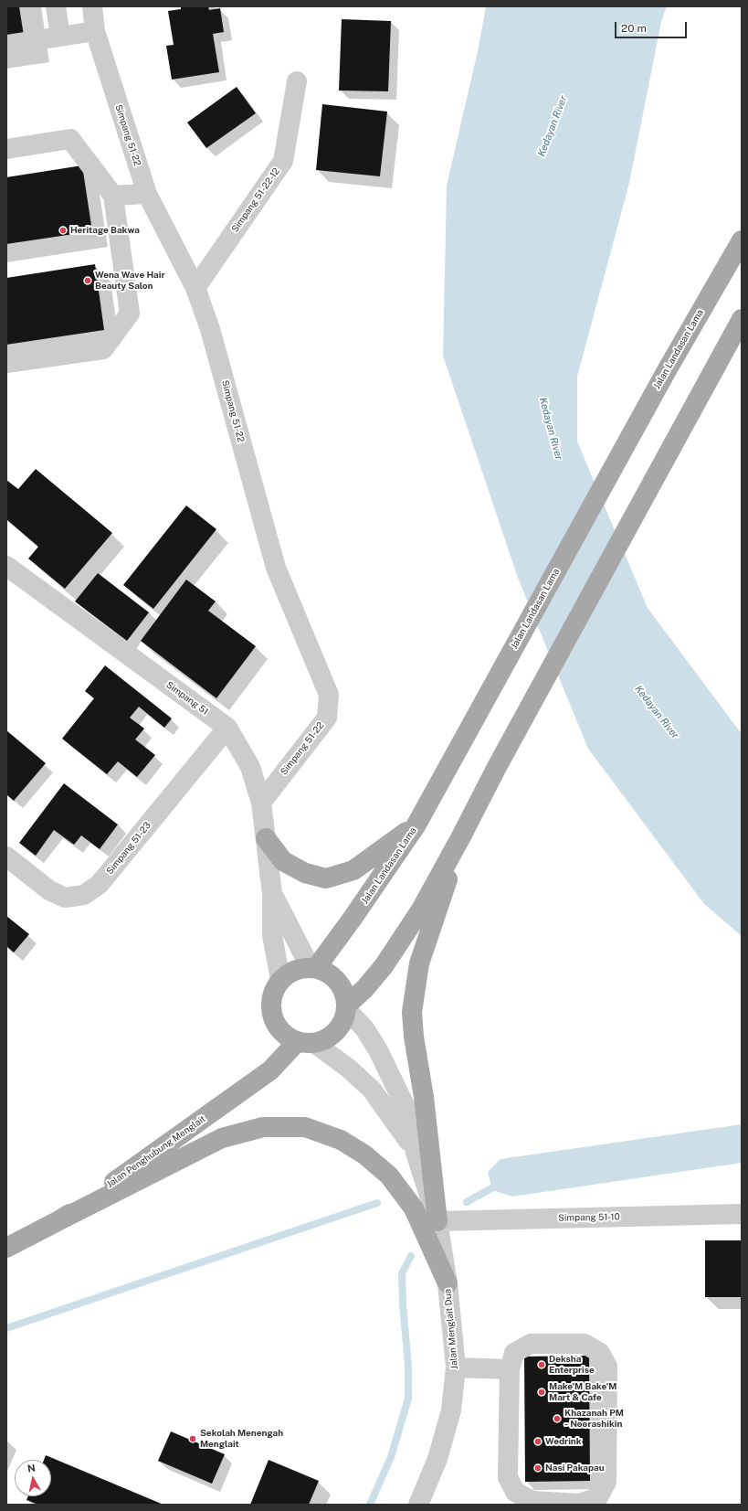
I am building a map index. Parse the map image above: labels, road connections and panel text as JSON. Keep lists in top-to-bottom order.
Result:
{
  "streets": {
    "main road": ["Jalan Landasan Lama", "Jalan Penghubung Menglait"],
    "street": [
      "Simpang 51-22",
      "Simpang 51-22-12",
      "Simpang 51",
      "Simpang 51-23",
      "Simpang 51-10",
      "Jalan Menglait Dua"
    ]
  },
  "crossings": [
    ["Simpang 51-22", "Simpang 51-22-12"],
    ["Simpang 51-22", "Simpang 51"],
    ["Jalan Landasan Lama", "Simpang 51"],
    ["Jalan Landasan Lama", "Jalan Penghubung Menglait"],
    ["Jalan Landasan Lama", "Jalan Menglait Dua"],
    ["Simpang 51", "Simpang 51-23"],
    ["Simpang 51", "Jalan Penghubung Menglait"],
    ["Simpang 51", "Jalan Menglait Dua"],
    ["Jalan Penghubung Menglait", "Jalan Menglait Dua"],
    ["Simpang 51-10", "Jalan Menglait Dua"]
  ],
  "water": ["Kedayan River"],
  "places": [
    "Heritage Bakwa",
    "Wena Wave Hair Beauty Salon",
    "Deksha Enterprise",
    "Make'M Bake'M Mart & Cafe",
    "Khazanah PM - Noorashikin",
    "Sekolah Menengah Menglait",
    "Wedrink",
    "Nasi Pakapau"
  ],
  "scale_bar": "20 m",
  "north": "top"
}
